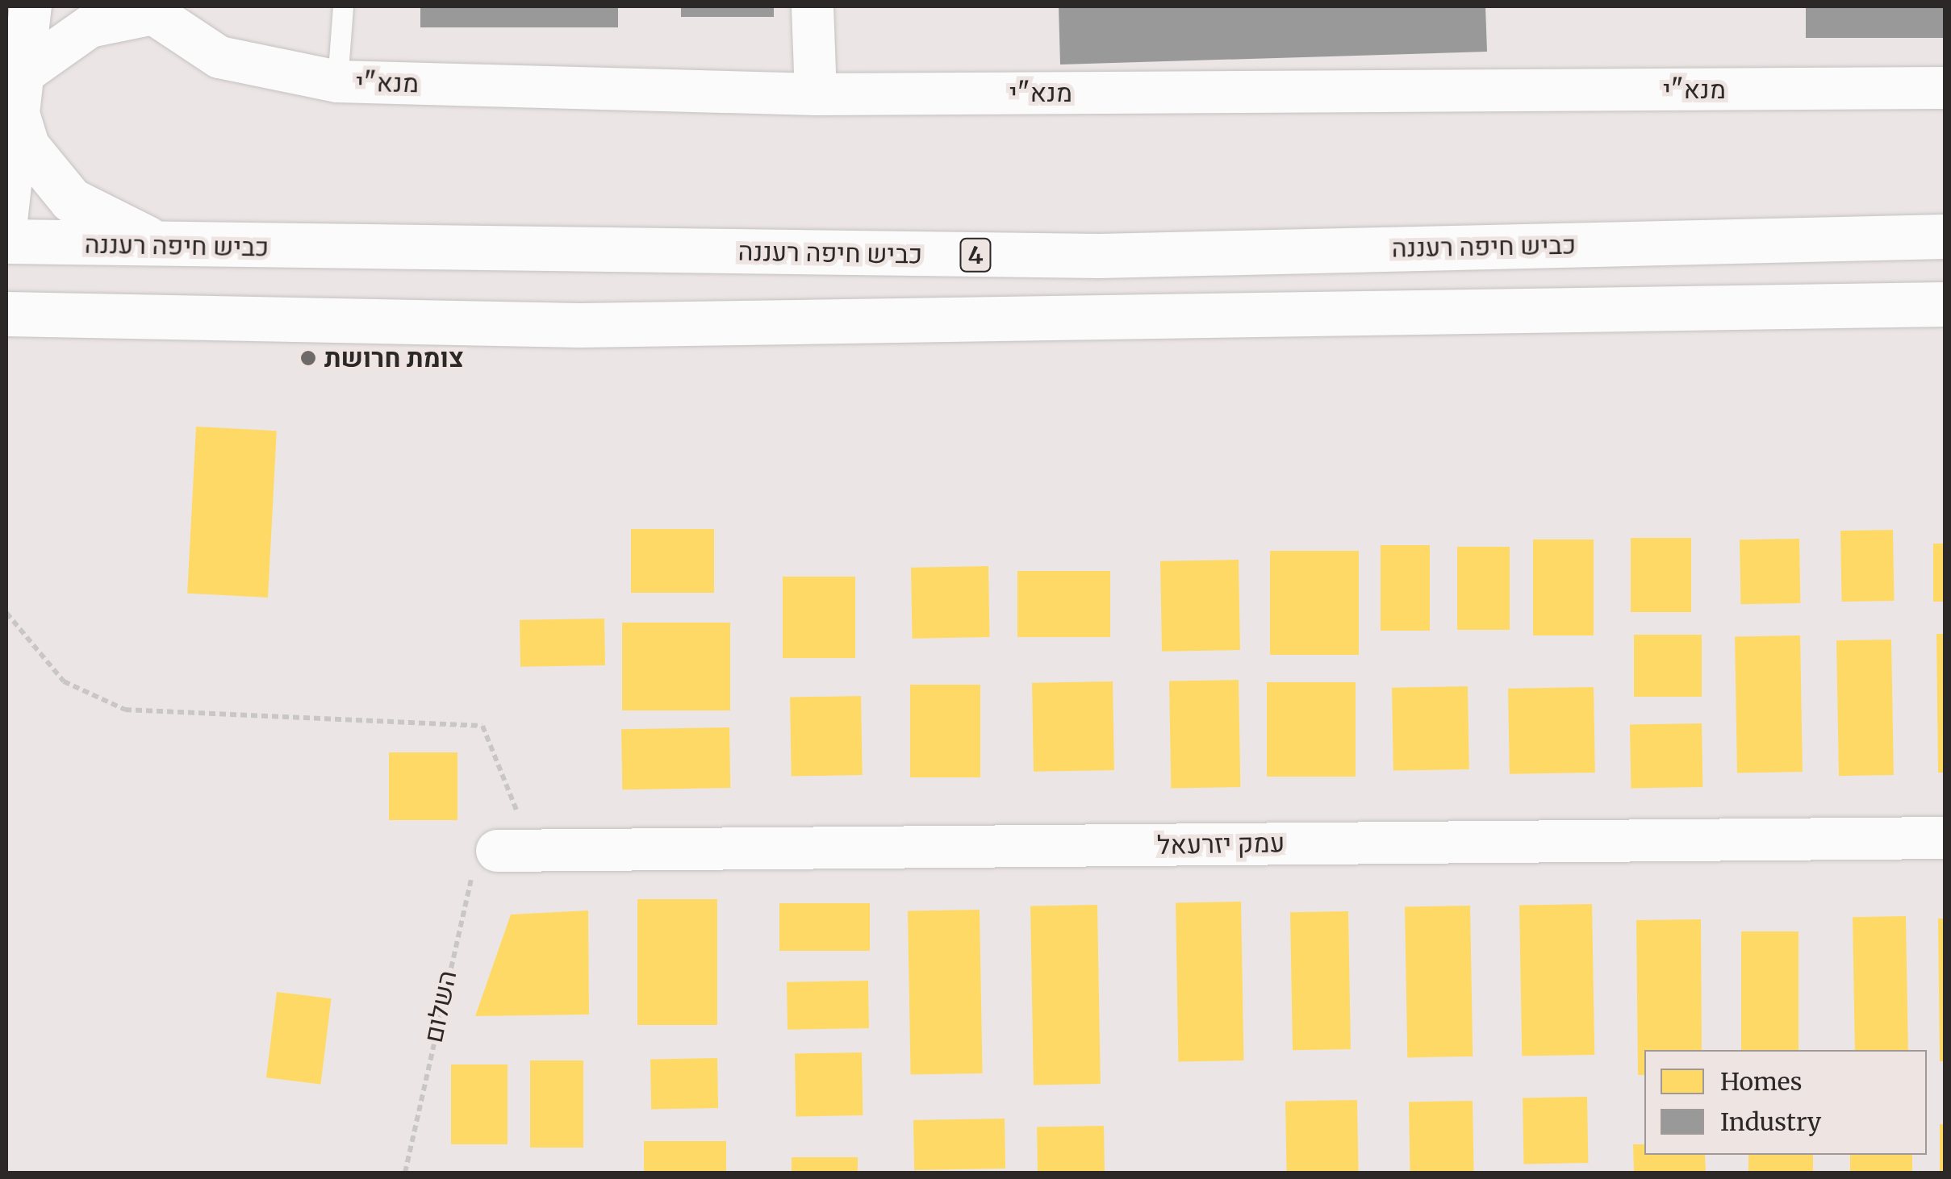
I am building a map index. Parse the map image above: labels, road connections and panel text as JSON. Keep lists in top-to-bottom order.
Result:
{
  "streets": {
    "highway": ["כביש חיפה רעננה", "4"],
    "street": ["מנא\"י", "עמק יזרעאל"],
    "path": ["השלום"]
  },
  "crossings": [
    ["עמק יזרעאל", "השלום"]
  ],
  "places": ["צומת חרושת"],
  "legend": ["Homes", "Industry"]
}
